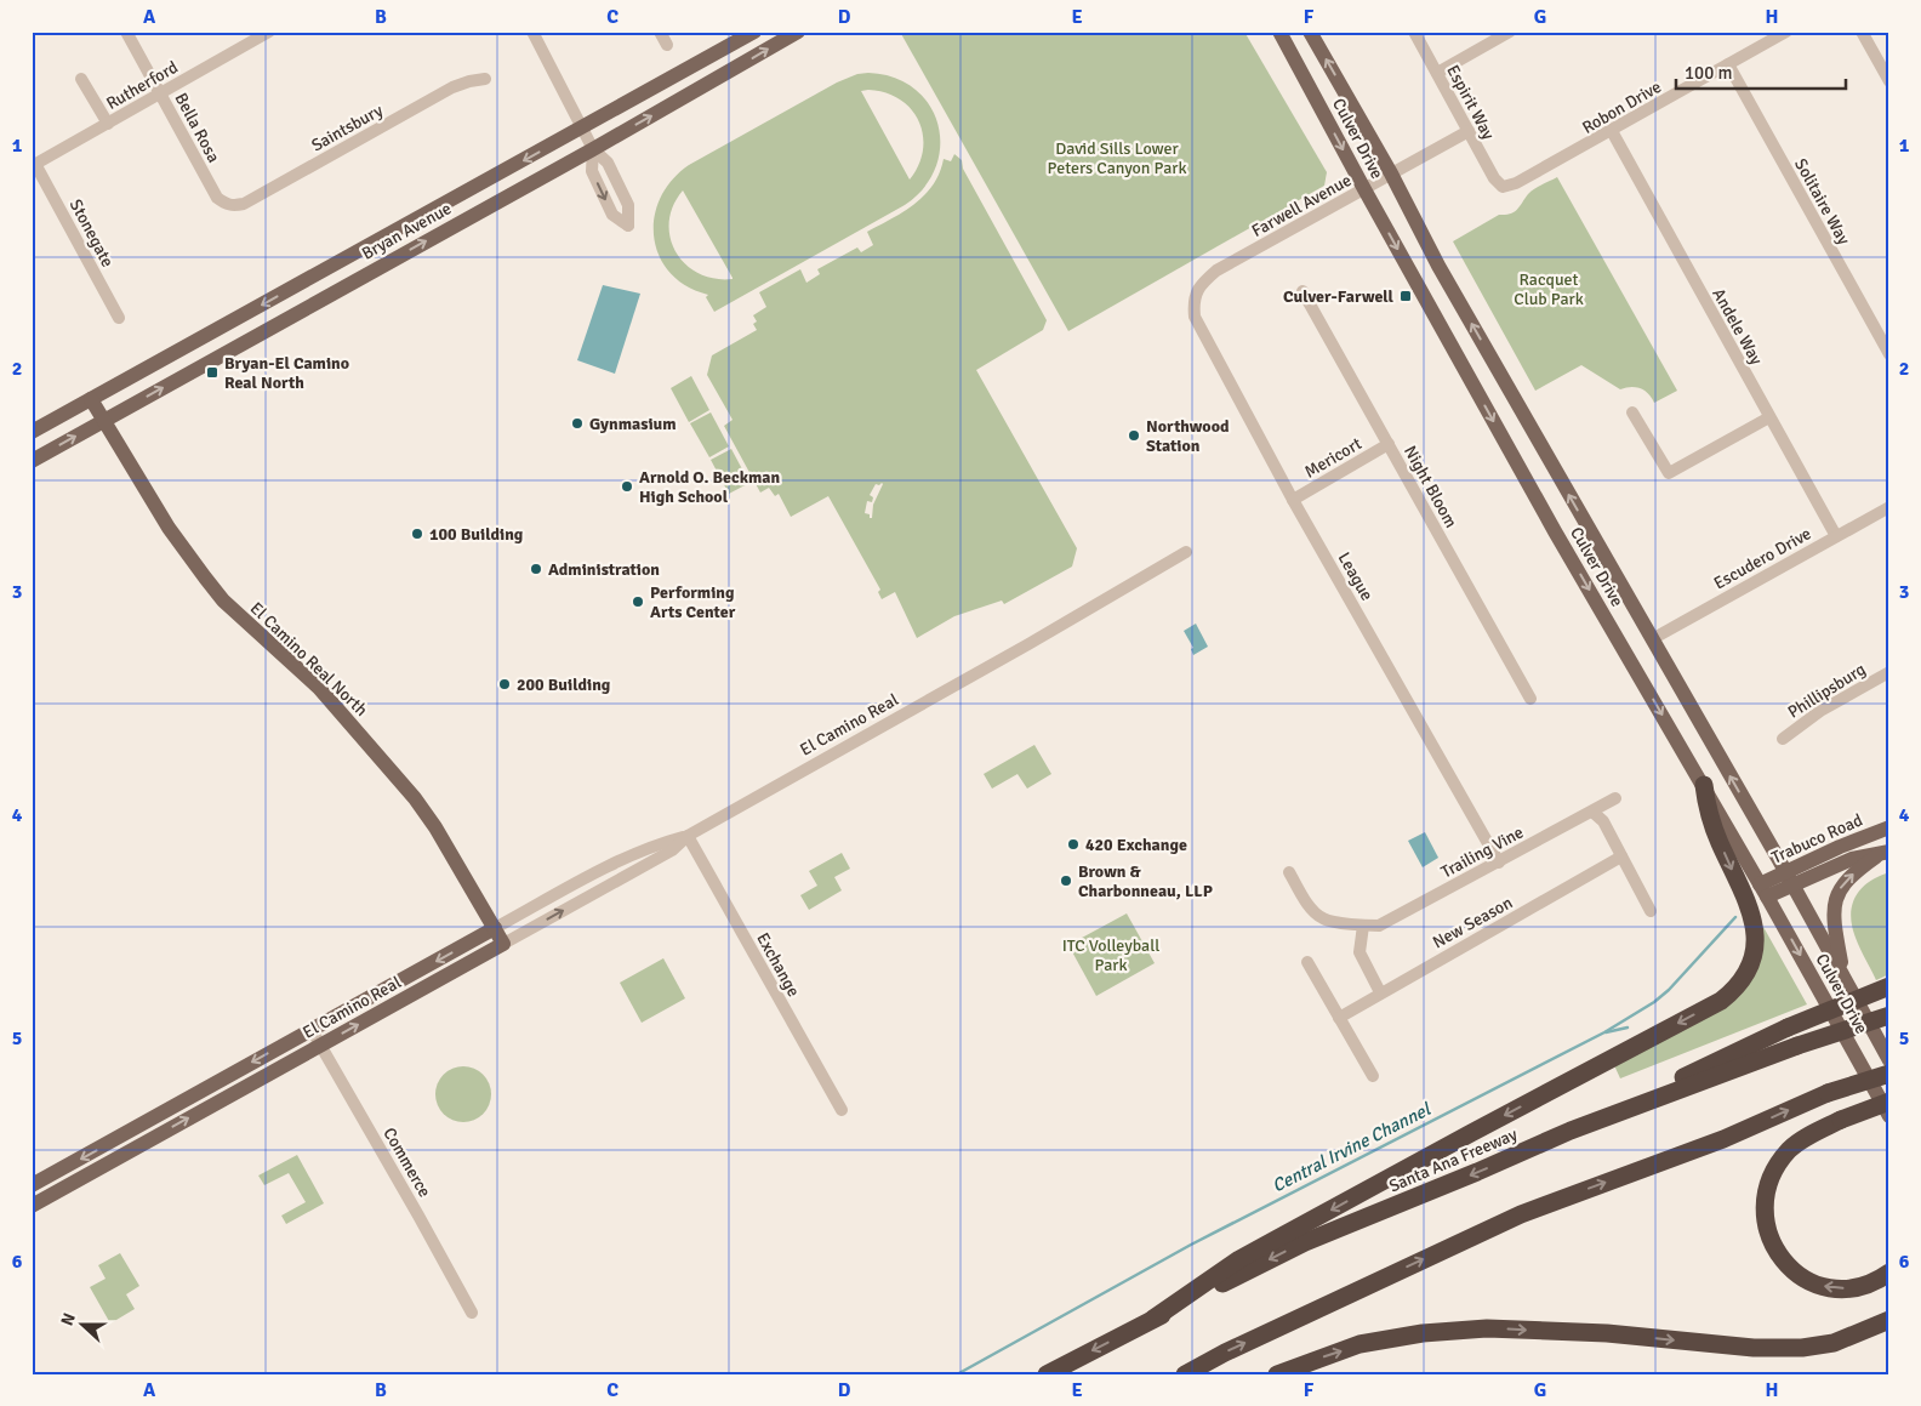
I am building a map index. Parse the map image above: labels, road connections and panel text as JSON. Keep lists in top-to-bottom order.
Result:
{
  "streets": {
    "highway": ["Santa Ana Freeway"],
    "main road": [
      "Culver Drive",
      "Bryan Avenue",
      "El Camino Real North",
      "El Camino Real",
      "Trabuco Road"
    ],
    "street": [
      "Rutherford",
      "Espirit Way",
      "Robon Drive",
      "Bella Rosa",
      "Saintsbury",
      "Solitaire Way",
      "Farwell Avenue",
      "Stonegate",
      "Andele Way",
      "Mericort",
      "Night Bloom",
      "Escudero Drive",
      "League",
      "Phillipsburg",
      "Trailing Vine",
      "New Season",
      "Exchange",
      "Commerce"
    ]
  },
  "crossings": [
    ["Rutherford", "Bella Rosa"],
    ["Rutherford", "Stonegate"],
    ["Espirit Way", "Robon Drive"],
    ["Espirit Way", "Farwell Avenue"],
    ["Robon Drive", "Solitaire Way"],
    ["Robon Drive", "Andele Way"],
    ["Bella Rosa", "Saintsbury"],
    ["Culver Drive", "Farwell Avenue"],
    ["Culver Drive", "Escudero Drive"],
    ["Culver Drive", "Trabuco Road"],
    ["Farwell Avenue", "League"],
    ["Bryan Avenue", "El Camino Real North"],
    ["Andele Way", "Escudero Drive"],
    ["Mericort", "Night Bloom"],
    ["Mericort", "League"],
    ["League", "Trailing Vine"],
    ["El Camino Real North", "El Camino Real"],
    ["El Camino Real", "Exchange"],
    ["El Camino Real", "Commerce"]
  ],
  "water": ["Central Irvine Channel"],
  "parks": ["David Sills Lower Peters Canyon Park", "Racquet Club Park", "ITC Volleyball Park"],
  "places": {
    "transit": ["Culver-Farwell", "Bryan-El Camino Real North"],
    "other": [
      "Gynmasium",
      "Northwood Station",
      "Arnold O. Beckman High School",
      "100 Building",
      "Administration",
      "Performing Arts Center",
      "200 Building",
      "420 Exchange",
      "Brown & Charbonneau, LLP"
    ]
  },
  "scale_bar": "100 m",
  "north": "left",
  "grid": {
    "columns": [
      "A",
      "B",
      "C",
      "D",
      "E",
      "F",
      "G",
      "H"
    ],
    "rows": [
      "1",
      "2",
      "3",
      "4",
      "5",
      "6"
    ]
  }
}
